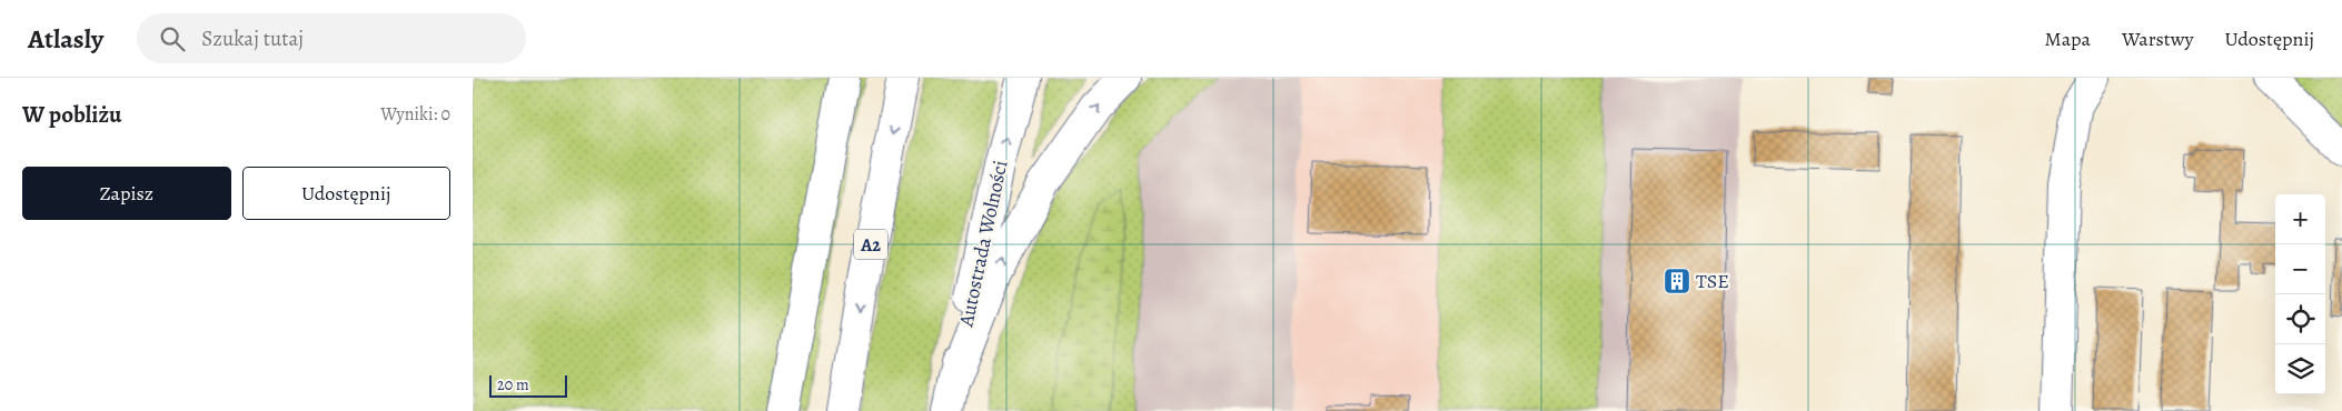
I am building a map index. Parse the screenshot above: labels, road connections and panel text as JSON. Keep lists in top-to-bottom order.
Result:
{
  "streets": {
    "main road": ["Autostrada Wolności", "A2"]
  },
  "places": {
    "building": ["TSE"]
  },
  "scale_bar": "20 m",
  "page": {
    "header": "Atlasly",
    "search": "Szukaj tutaj",
    "nav": ["Mapa", "Warstwy", "Udostępnij"],
    "heading": ["W pobliżu", "Wyniki: 0"],
    "buttons": ["Zapisz", "Udostępnij"],
    "map_buttons": ["+", "−"],
    "scale": "20 m"
  }
}
